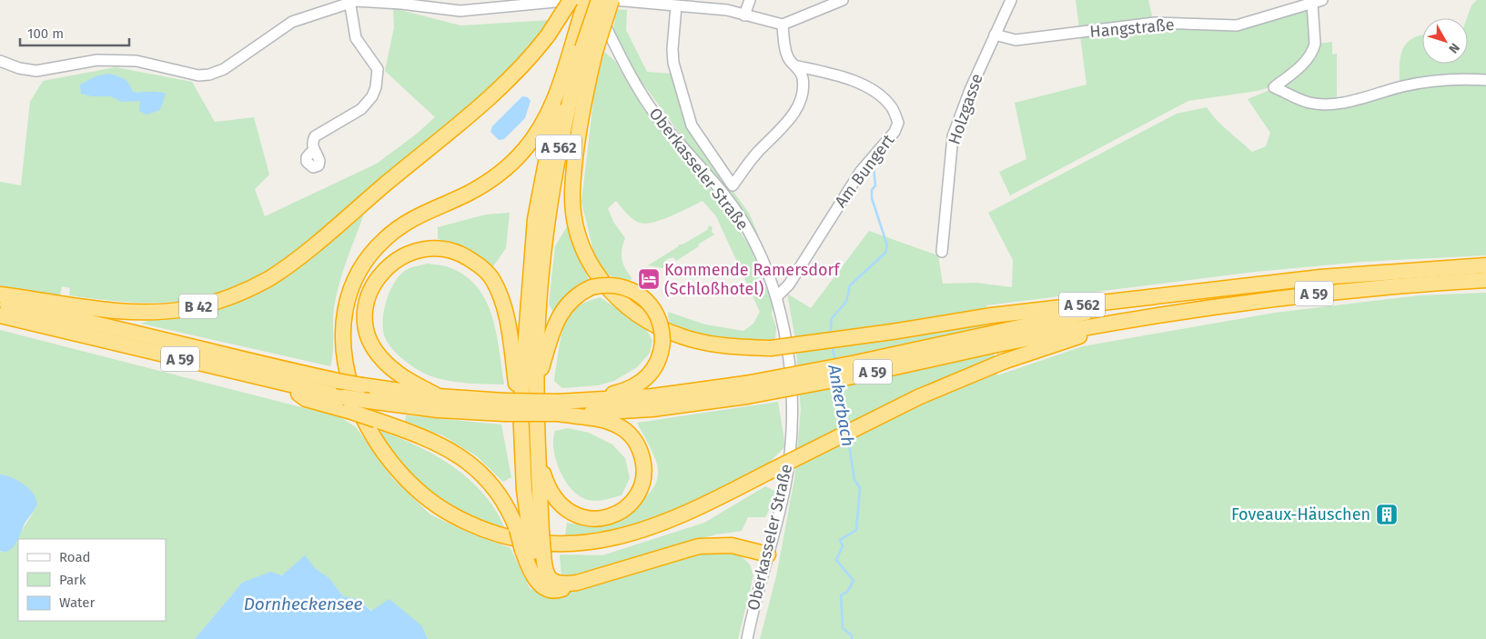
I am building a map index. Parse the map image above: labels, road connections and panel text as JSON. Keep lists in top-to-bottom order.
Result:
{
  "streets": {
    "highway": ["A 562", "A 59", "B 42"],
    "street": [
      "Hangstraße",
      "Holzgasse",
      "Oberkasseler Straße",
      "Am Bungert"
    ]
  },
  "crossings": [
    ["Hangstraße", "Holzgasse"],
    ["A 562", "A 59"],
    ["Oberkasseler Straße", "Am Bungert"]
  ],
  "water": ["Ankerbach", "Dornheckensee"],
  "places": {
    "hotel": ["Kommende Ramersdorf (Schloßhotel)"],
    "building": ["Foveaux-Häuschen"]
  },
  "legend": ["Road", "Park", "Water"],
  "scale_bar": "100 m",
  "north": "bottom right"
}
